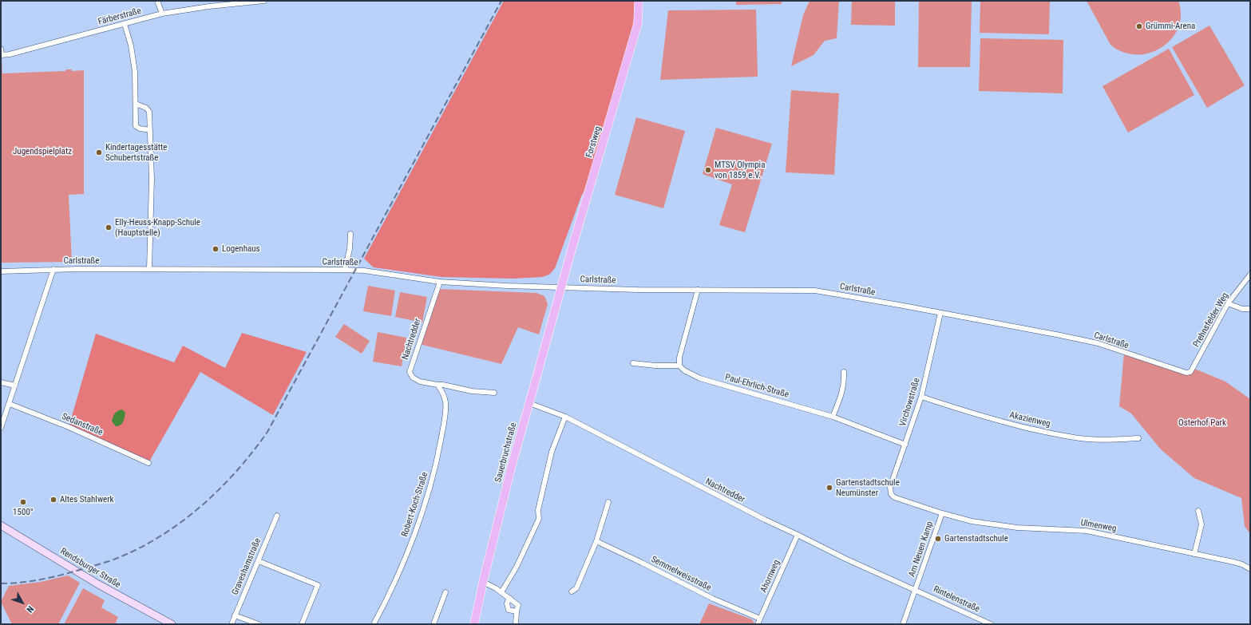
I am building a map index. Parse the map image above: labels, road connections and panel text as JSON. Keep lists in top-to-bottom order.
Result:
{
  "streets": {
    "main road": ["Forstweg", "Sauerbruchstraße"],
    "street": [
      "Färberstraße",
      "Carlstraße",
      "Prehnsfelder Weg",
      "Nachtredder",
      "Paul-Ehrlich-Straße",
      "Virchowstraße",
      "Akazienweg",
      "Sedanstraße",
      "Robert-Koch-Straße",
      "Ulmenweg",
      "Am Neuen Kamp",
      "Graveshamstraße",
      "Rendsburger Straße",
      "Semmelweisstraße",
      "Ahornweg",
      "Rintelenstraße"
    ]
  },
  "crossings": [
    ["Forstweg", "Carlstraße"],
    ["Forstweg", "Sauerbruchstraße"],
    ["Carlstraße", "Prehnsfelder Weg"],
    ["Carlstraße", "Nachtredder"],
    ["Carlstraße", "Virchowstraße"],
    ["Carlstraße", "Sauerbruchstraße"],
    ["Nachtredder", "Sauerbruchstraße"],
    ["Nachtredder", "Robert-Koch-Straße"],
    ["Nachtredder", "Am Neuen Kamp"],
    ["Nachtredder", "Ahornweg"],
    ["Nachtredder", "Rintelenstraße"],
    ["Paul-Ehrlich-Straße", "Virchowstraße"],
    ["Virchowstraße", "Akazienweg"],
    ["Virchowstraße", "Am Neuen Kamp"],
    ["Ulmenweg", "Am Neuen Kamp"],
    ["Am Neuen Kamp", "Rintelenstraße"],
    ["Semmelweisstraße", "Ahornweg"]
  ],
  "parks": ["Jugendspielplatz", "Osterhof Park"],
  "places": [
    "Grümmi-Arena",
    "Kindertagesstätte Schubertstraße",
    "MTSV Olympia von 1859 e.V.",
    "Elly-Heuss-Knapp-Schule (Hauptstelle)",
    "Logenhaus",
    "Gartenstadtschule Neumünster",
    "Altes Stahlwerk",
    "1500°",
    "Gartenstadtschule"
  ],
  "north": "bottom right"
}
